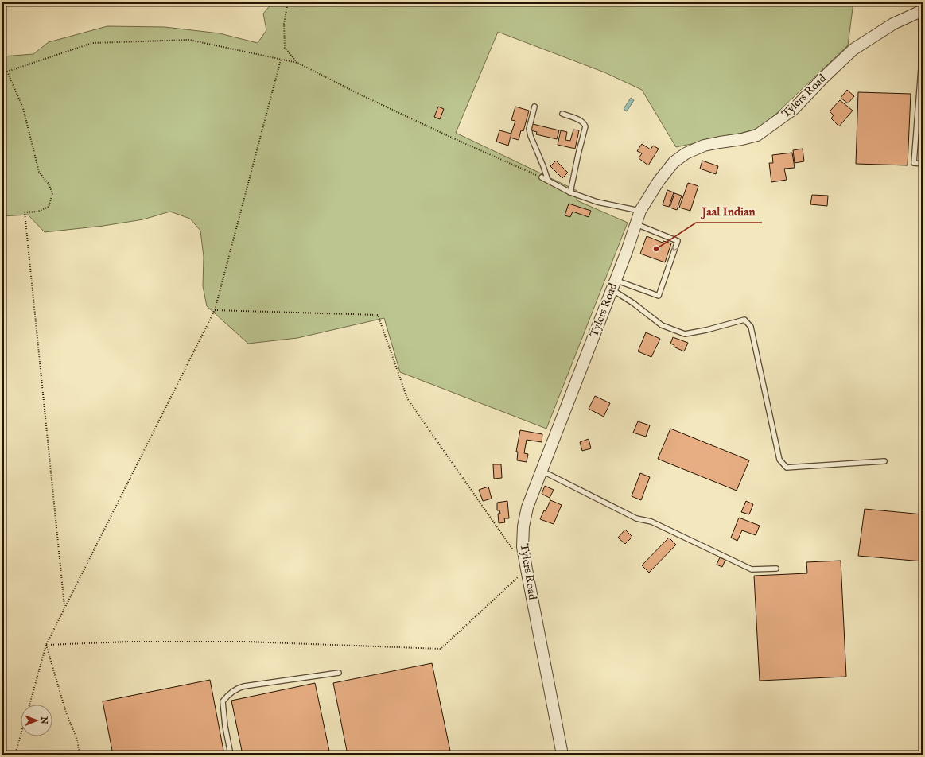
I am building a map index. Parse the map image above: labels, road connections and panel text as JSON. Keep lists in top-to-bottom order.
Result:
{
  "streets": {
    "street": ["Tylers Road"]
  },
  "places": ["Jaal Indian"],
  "north": "right"
}
